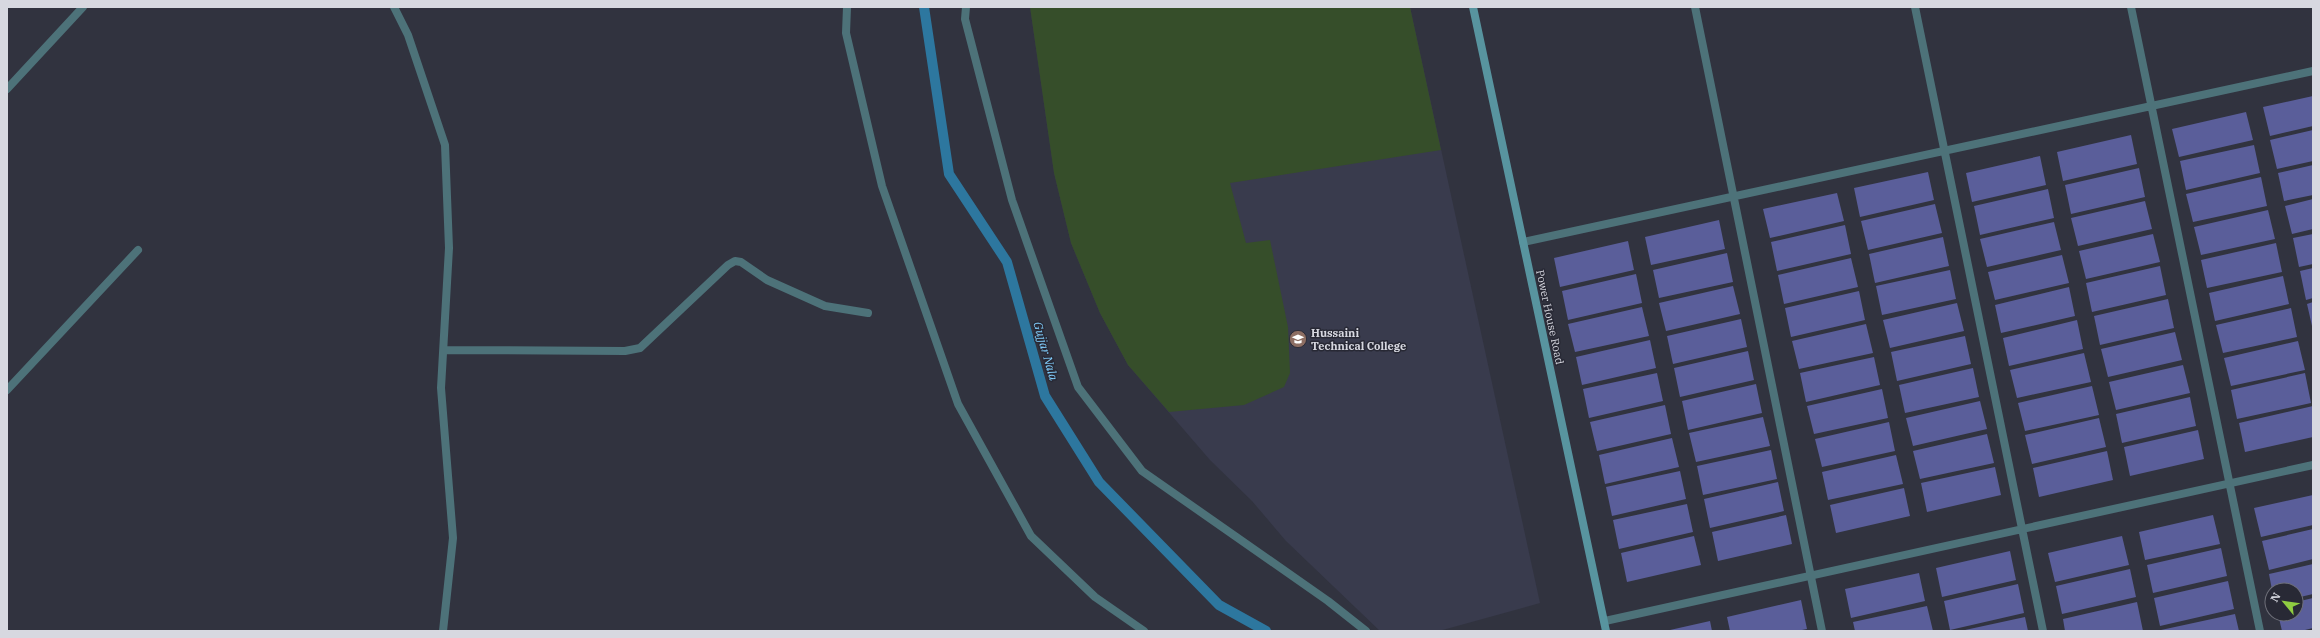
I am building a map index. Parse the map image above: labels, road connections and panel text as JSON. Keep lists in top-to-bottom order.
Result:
{
  "streets": {
    "street": ["Power House Road"]
  },
  "water": ["Gujjar Nala"],
  "places": {
    "school or university": ["Hussaini Technical College"]
  },
  "north": "top left"
}
